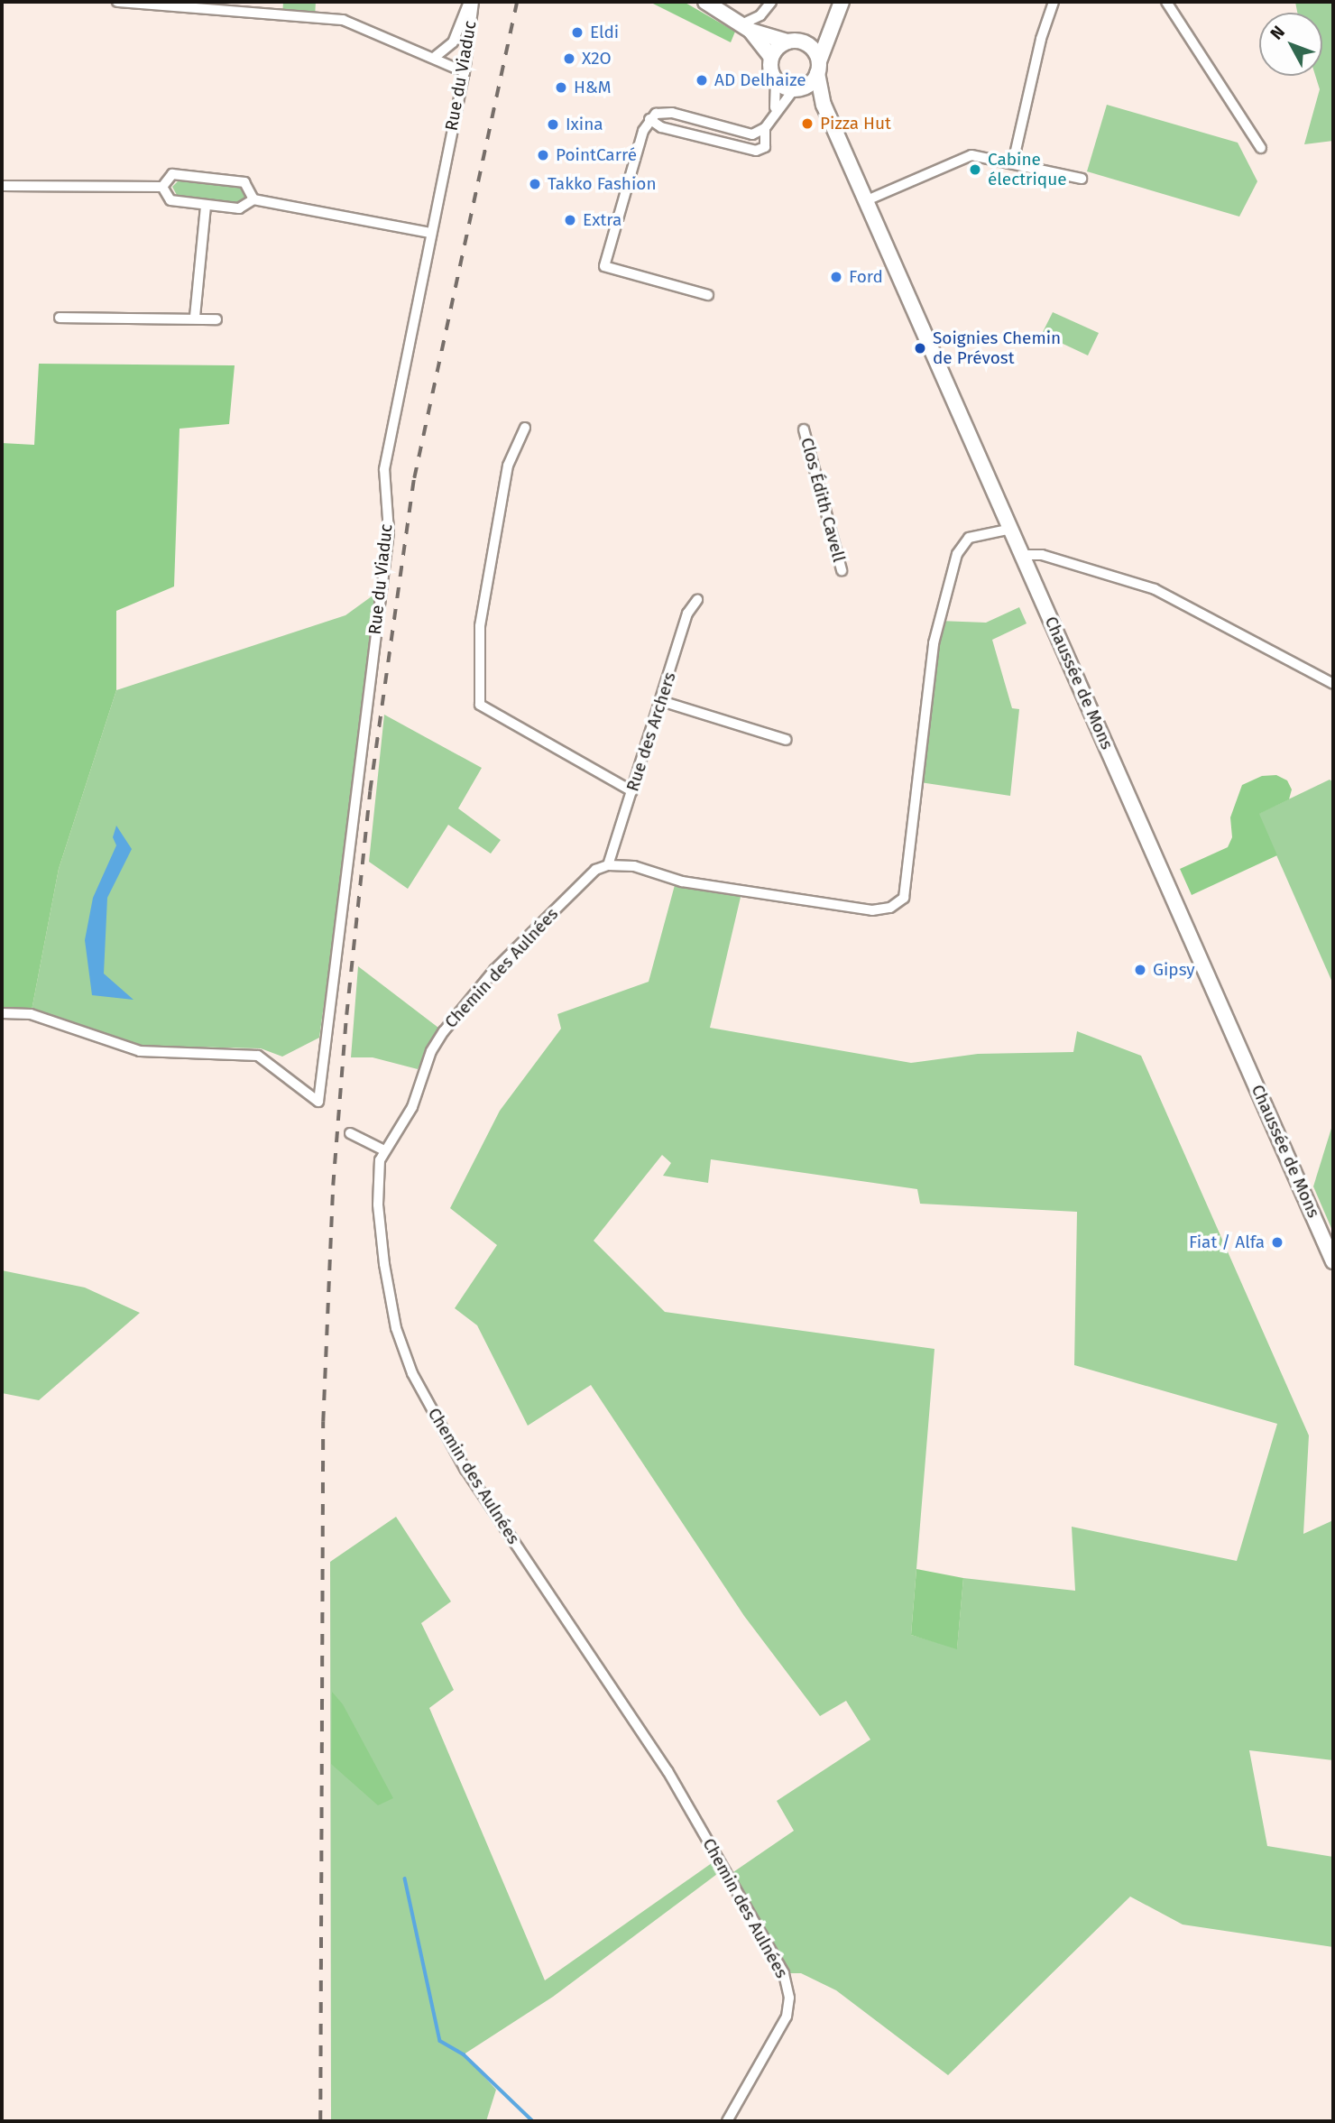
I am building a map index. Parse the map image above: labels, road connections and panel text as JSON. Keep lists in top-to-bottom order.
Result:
{
  "streets": {
    "main road": ["Chaussée de Mons"],
    "street": [
      "Rue du Viaduc",
      "Clos Édith Cavell",
      "Rue des Archers",
      "Chemin des Aulnées"
    ]
  },
  "crossings": [
    ["Rue des Archers", "Chemin des Aulnées"]
  ],
  "places": [
    "Eldi",
    "X2O",
    "AD Delhaize",
    "H&M",
    "Pizza Hut",
    "Ixina",
    "PointCarré",
    "Cabine électrique",
    "Takko Fashion",
    "Extra",
    "Ford",
    "Soignies Chemin de Prévost",
    "Gipsy",
    "Fiat / Alfa"
  ],
  "north": "top left"
}
